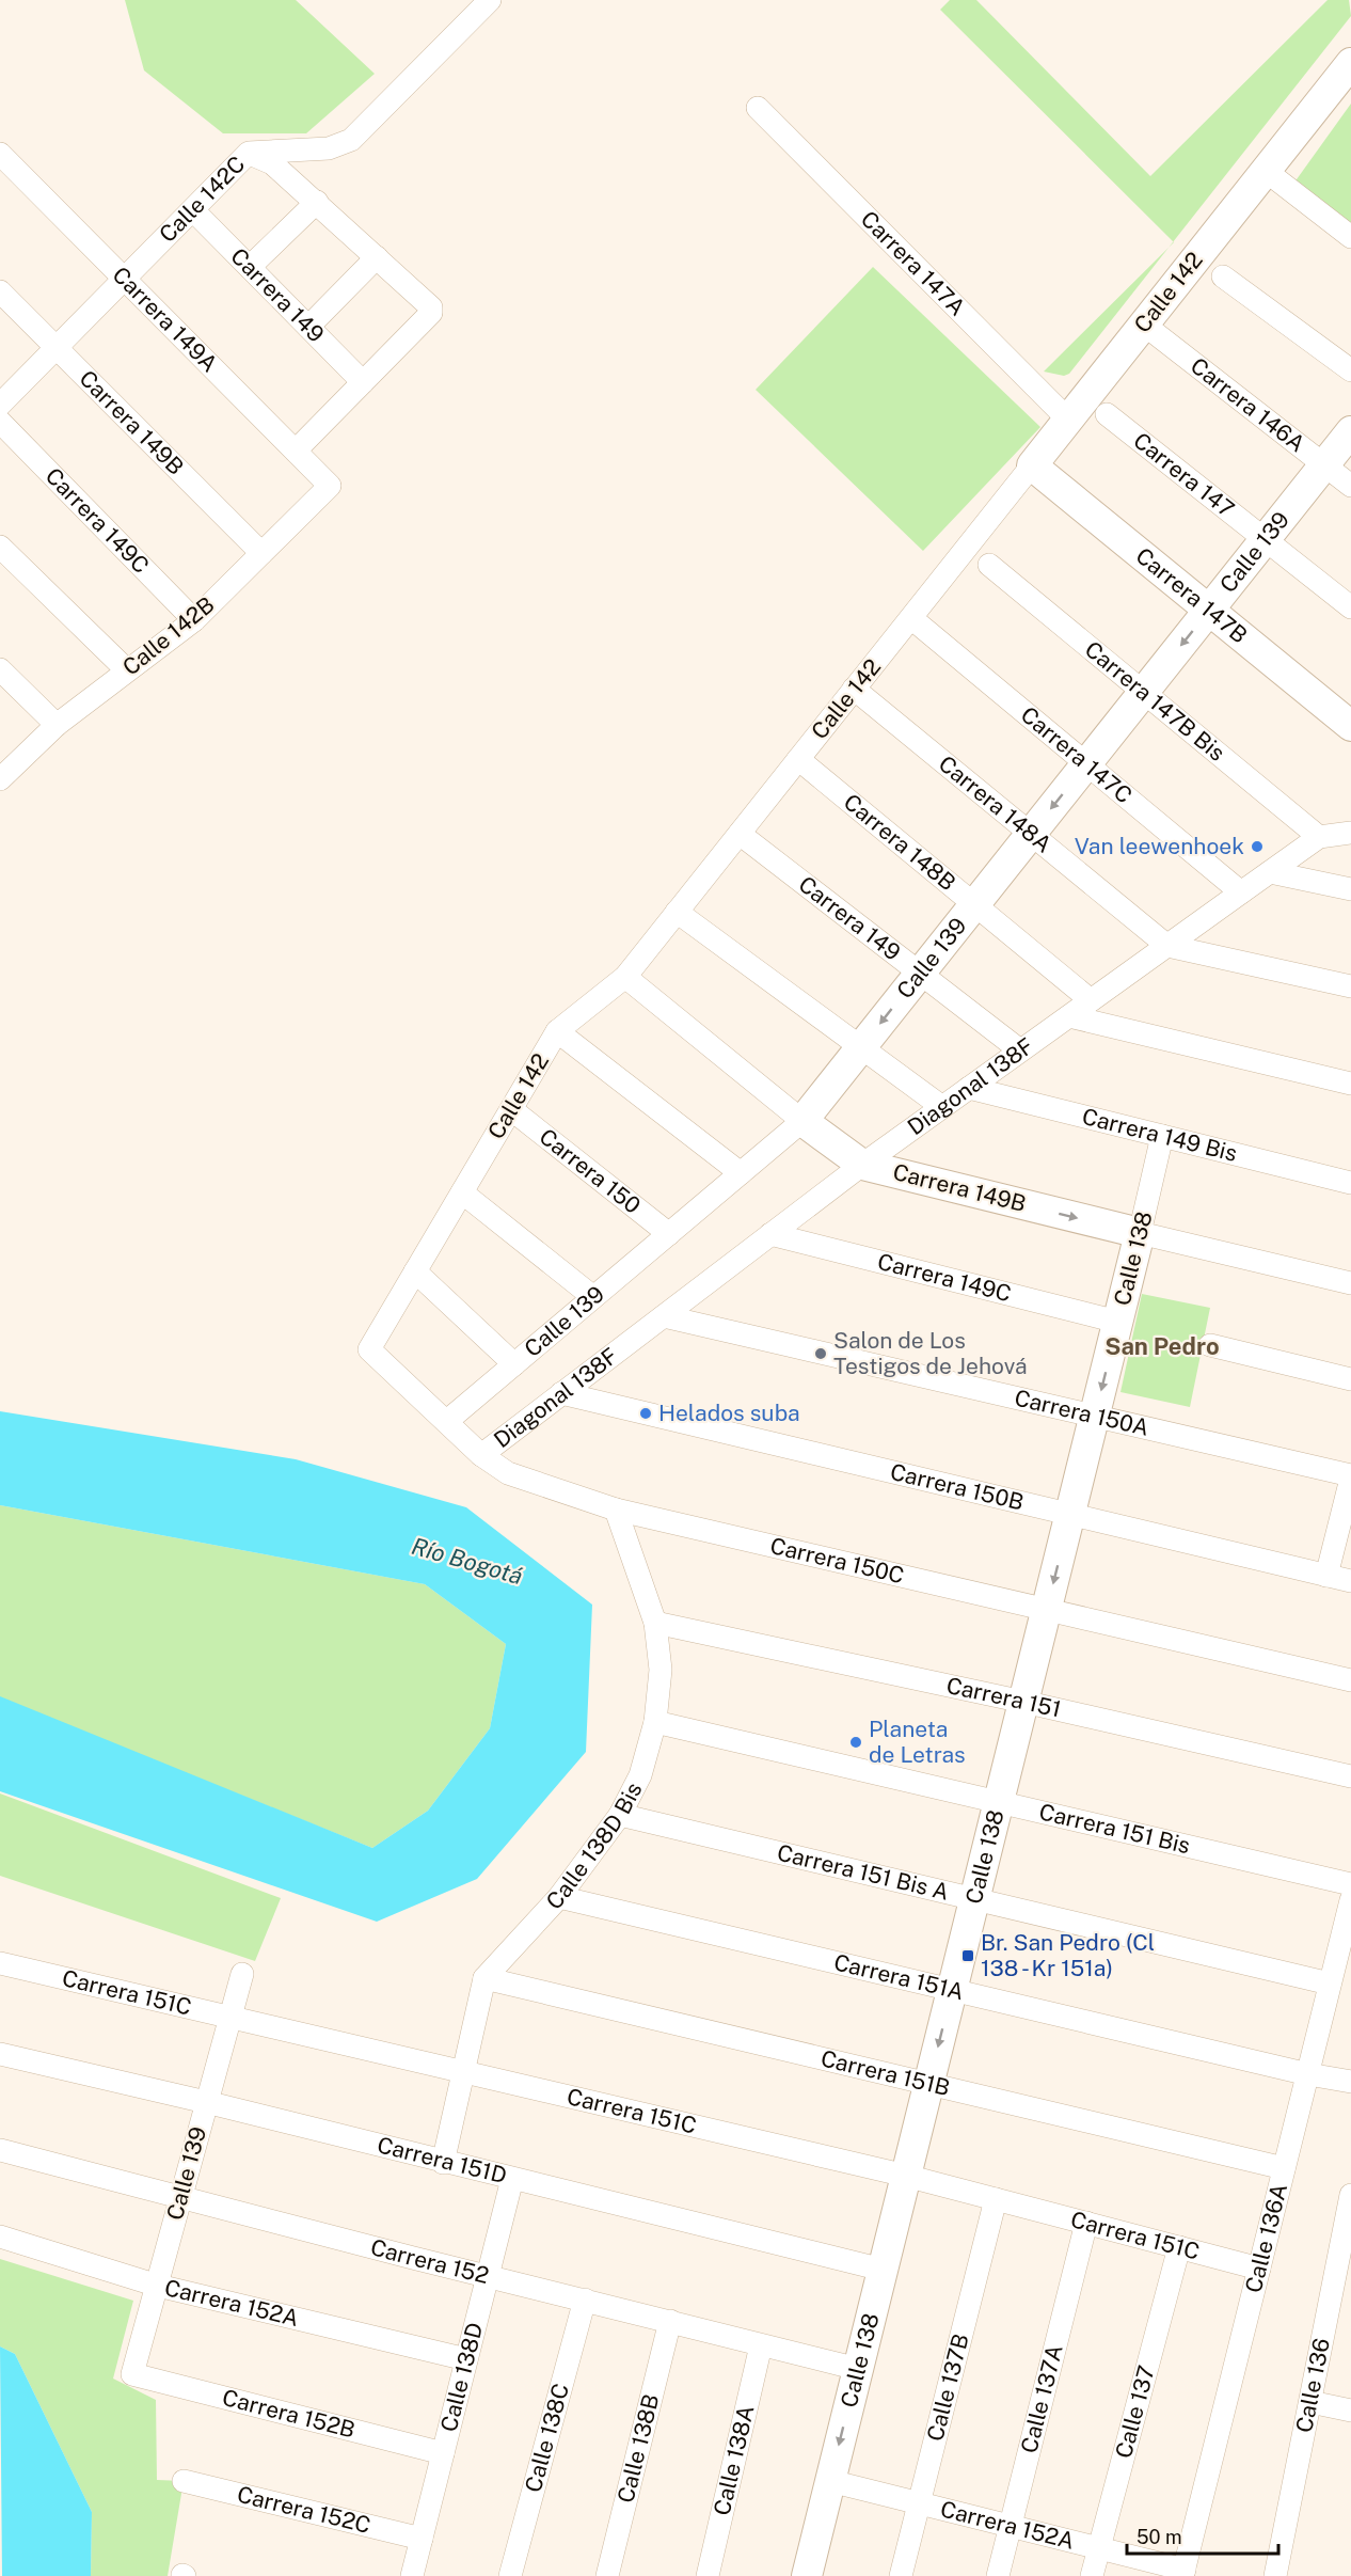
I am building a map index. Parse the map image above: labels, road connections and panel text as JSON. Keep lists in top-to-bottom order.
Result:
{
  "streets": {
    "main road": [
      "Calle 142",
      "Carrera 149B",
      "Calle 139",
      "Carrera 147B",
      "Calle 138"
    ],
    "street": [
      "Calle 142C",
      "Carrera 147A",
      "Carrera 149",
      "Carrera 149A",
      "Carrera 146A",
      "Carrera 147",
      "Carrera 149C",
      "Calle 142B",
      "Carrera 147B Bis",
      "Carrera 147C",
      "Carrera 148A",
      "Carrera 148B",
      "Diagonal 138F",
      "Carrera 149 Bis",
      "Carrera 150",
      "Carrera 150A",
      "Carrera 150B",
      "Carrera 150C",
      "Carrera 151",
      "Carrera 151 Bis",
      "Calle 138D Bis",
      "Carrera 151 Bis A",
      "Carrera 151A",
      "Carrera 151C",
      "Carrera 151B",
      "Carrera 151D",
      "Calle 136A",
      "Carrera 152",
      "Carrera 152A",
      "Calle 138D",
      "Calle 136",
      "Calle 137B",
      "Calle 137A",
      "Calle 137",
      "Carrera 152B",
      "Calle 138C",
      "Calle 138B",
      "Calle 138A",
      "Carrera 152C"
    ]
  },
  "crossings": [
    ["Calle 142C", "Carrera 149"],
    ["Calle 142C", "Carrera 149A"],
    ["Calle 142C", "Carrera 149B"],
    ["Carrera 147A", "Calle 142"],
    ["Calle 142", "Carrera 149"],
    ["Calle 142", "Carrera 146A"],
    ["Calle 142", "Carrera 149B"],
    ["Calle 142", "Carrera 147B"],
    ["Calle 142", "Carrera 147C"],
    ["Calle 142", "Carrera 148A"],
    ["Calle 142", "Carrera 148B"],
    ["Calle 142", "Carrera 150"],
    ["Calle 142", "Carrera 150C"],
    ["Carrera 149", "Calle 139"],
    ["Carrera 149", "Diagonal 138F"],
    ["Carrera 149A", "Calle 142B"],
    ["Carrera 146A", "Calle 139"],
    ["Carrera 149B", "Calle 139"],
    ["Carrera 149B", "Calle 142B"],
    ["Carrera 149B", "Diagonal 138F"],
    ["Carrera 149B", "Calle 138"],
    ["Carrera 147", "Calle 139"],
    ["Carrera 149C", "Calle 142B"],
    ["Carrera 149C", "Diagonal 138F"],
    ["Carrera 149C", "Calle 138"],
    ["Calle 139", "Carrera 147B"],
    ["Calle 139", "Carrera 147B Bis"],
    ["Calle 139", "Carrera 147C"],
    ["Calle 139", "Carrera 148A"],
    ["Calle 139", "Carrera 148B"],
    ["Calle 139", "Carrera 150"],
    ["Calle 139", "Carrera 150C"],
    ["Calle 139", "Carrera 151C"],
    ["Calle 139", "Carrera 151D"],
    ["Calle 139", "Carrera 152"],
    ["Calle 139", "Carrera 152A"],
    ["Calle 139", "Carrera 152B"],
    ["Carrera 147B Bis", "Diagonal 138F"],
    ["Carrera 147C", "Diagonal 138F"],
    ["Carrera 148A", "Diagonal 138F"],
    ["Carrera 148B", "Diagonal 138F"],
    ["Diagonal 138F", "Carrera 149 Bis"],
    ["Diagonal 138F", "Carrera 150A"],
    ["Diagonal 138F", "Carrera 150B"],
    ["Diagonal 138F", "Carrera 150C"],
    ["Carrera 149 Bis", "Calle 138"],
    ["Calle 138", "Carrera 150A"],
    ["Calle 138", "Carrera 150B"],
    ["Calle 138", "Carrera 150C"],
    ["Calle 138", "Carrera 151"],
    ["Calle 138", "Carrera 151 Bis"],
    ["Calle 138", "Carrera 151 Bis A"],
    ["Calle 138", "Carrera 151A"],
    ["Calle 138", "Carrera 151C"],
    ["Calle 138", "Carrera 151B"],
    ["Calle 138", "Carrera 151D"],
    ["Calle 138", "Carrera 152"],
    ["Calle 138", "Carrera 152A"],
    ["Carrera 150C", "Calle 138D Bis"],
    ["Carrera 151", "Calle 138D Bis"],
    ["Carrera 151 Bis", "Calle 138D Bis"],
    ["Calle 138D Bis", "Carrera 151 Bis A"],
    ["Calle 138D Bis", "Carrera 151A"],
    ["Calle 138D Bis", "Carrera 151B"],
    ["Carrera 151 Bis A", "Calle 136A"],
    ["Carrera 151A", "Calle 136A"],
    ["Carrera 151C", "Calle 136A"],
    ["Carrera 151C", "Calle 137B"],
    ["Carrera 151C", "Calle 137A"],
    ["Carrera 151C", "Calle 137"],
    ["Carrera 151B", "Calle 136A"],
    ["Carrera 151D", "Calle 138D"],
    ["Calle 136A", "Carrera 152A"],
    ["Carrera 152", "Calle 138D"],
    ["Carrera 152", "Calle 138C"],
    ["Carrera 152", "Calle 138B"],
    ["Carrera 152", "Calle 138A"],
    ["Carrera 152A", "Calle 138D"],
    ["Carrera 152A", "Calle 137B"],
    ["Carrera 152A", "Calle 137A"],
    ["Carrera 152A", "Calle 137"],
    ["Calle 138D", "Carrera 152B"],
    ["Calle 138D", "Carrera 152C"]
  ],
  "districts": ["San Pedro"],
  "water": ["Río Bogotá"],
  "places": {
    "other": [
      "Van leewenhoek",
      "Salon de Los Testigos de Jehová",
      "Helados suba",
      "Planeta de Letras"
    ],
    "transit": ["Br. San Pedro (Cl 138 - Kr 151a)"]
  },
  "scale_bar": "50 m"
}
